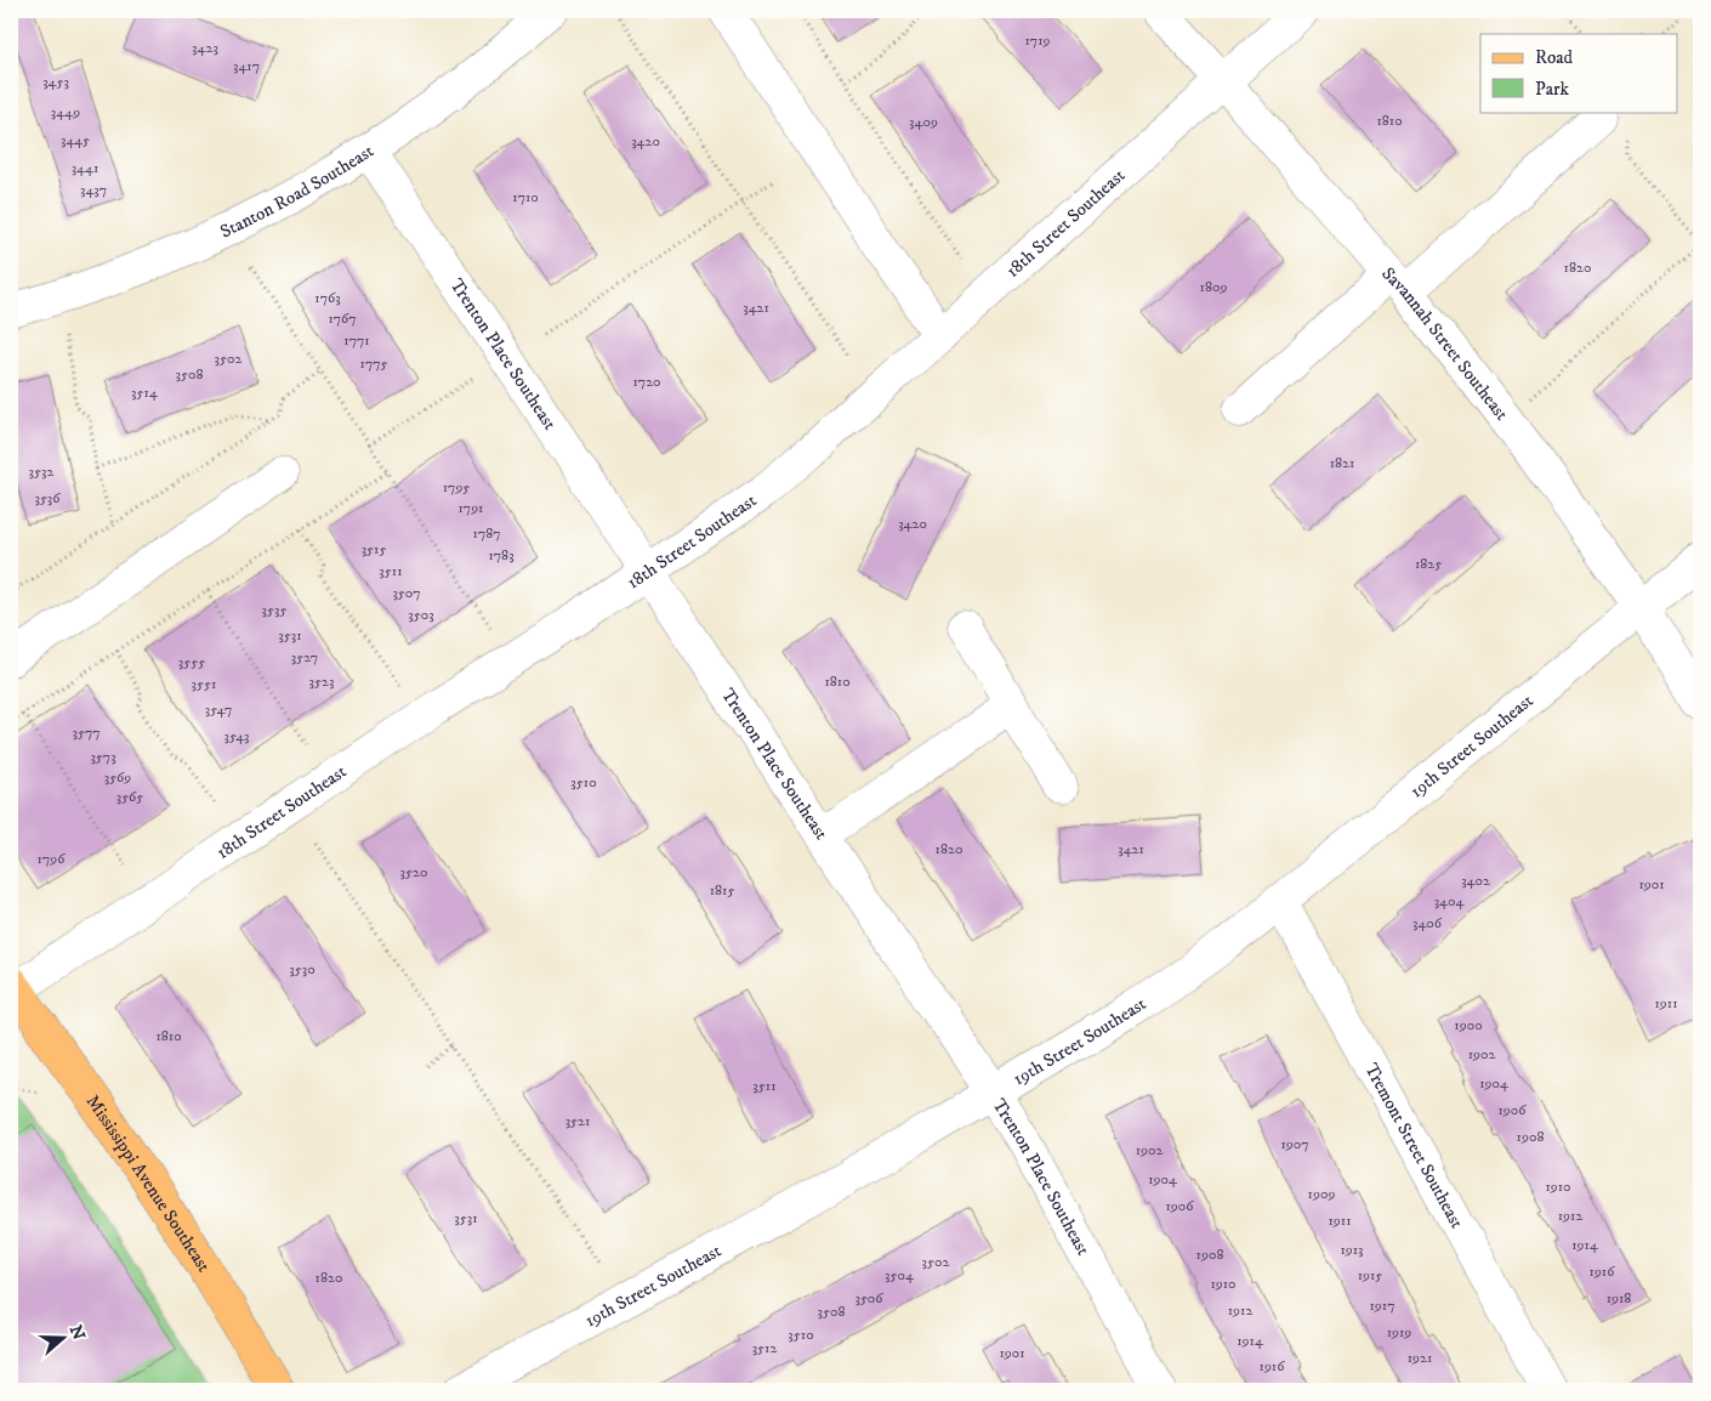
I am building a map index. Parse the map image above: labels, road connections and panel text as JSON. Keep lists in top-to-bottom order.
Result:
{
  "streets": {
    "main road": ["Mississippi Avenue Southeast"],
    "street": [
      "Stanton Road Southeast",
      "18th Street Southeast",
      "Savannah Street Southeast",
      "Trenton Place Southeast",
      "19th Street Southeast",
      "Tremont Street Southeast"
    ]
  },
  "crossings": [
    ["Stanton Road Southeast", "Trenton Place Southeast"],
    ["18th Street Southeast", "Savannah Street Southeast"],
    ["18th Street Southeast", "Trenton Place Southeast"],
    ["18th Street Southeast", "Mississippi Avenue Southeast"],
    ["Savannah Street Southeast", "19th Street Southeast"],
    ["Trenton Place Southeast", "19th Street Southeast"],
    ["19th Street Southeast", "Tremont Street Southeast"]
  ],
  "house_numbers": [
    "1719",
    "3423",
    "3417",
    "3453",
    "3449",
    "1810",
    "3409",
    "3445",
    "3420",
    "3441",
    "3437",
    "1710",
    "1820",
    "1809",
    "1763",
    "3421",
    "1767",
    "1771",
    "3502",
    "1775",
    "3508",
    "1720",
    "3514",
    "1821",
    "3532",
    "1795",
    "3536",
    "1791",
    "3420",
    "1787",
    "3515",
    "1783",
    "1825",
    "3511",
    "3507",
    "3535",
    "3503",
    "3531",
    "3527",
    "3555",
    "3523",
    "1810",
    "3551",
    "3547",
    "3577",
    "3543",
    "3573",
    "3569",
    "3510",
    "3565",
    "1820",
    "3421",
    "1796",
    "3520",
    "3402",
    "1901",
    "1815",
    "3404",
    "3406",
    "3530",
    "1911",
    "1900",
    "1810",
    "1902",
    "1904",
    "3511",
    "1906",
    "3521",
    "1908",
    "1907",
    "1902",
    "1904",
    "1910",
    "1909",
    "1906",
    "1912",
    "3531",
    "1911",
    "1914",
    "1913",
    "1908",
    "3502",
    "1916",
    "3504",
    "1915",
    "1820",
    "1910",
    "3506",
    "1918",
    "1917",
    "1912",
    "3508",
    "1919",
    "3510",
    "1914",
    "3512",
    "1901",
    "1921",
    "1916"
  ],
  "legend": ["Road", "Park"],
  "north": "right"
}
